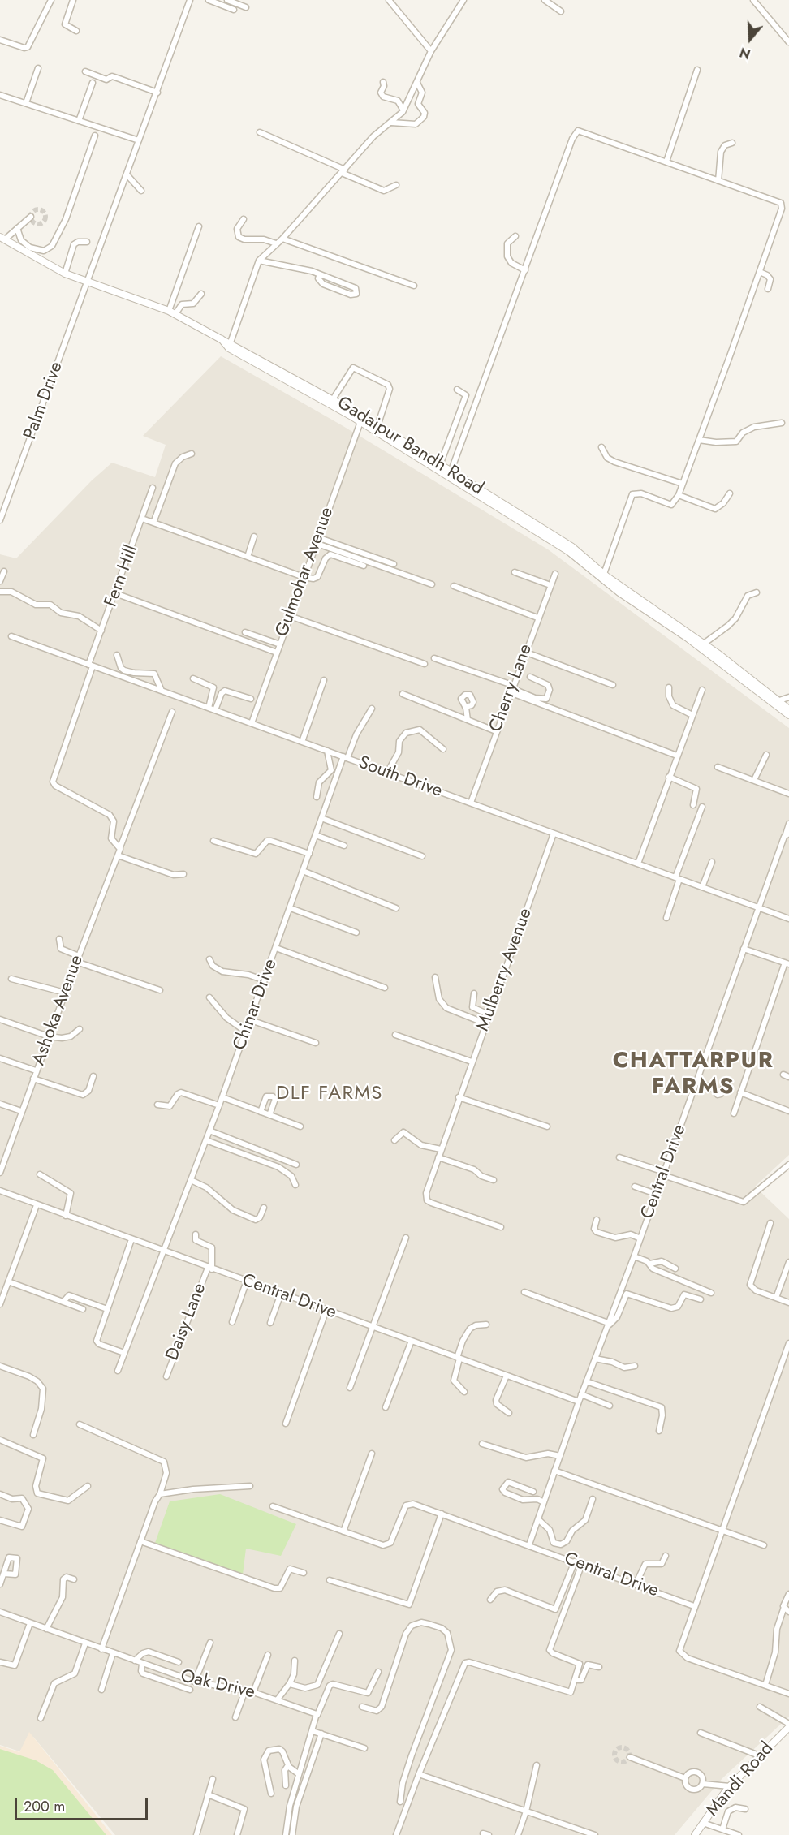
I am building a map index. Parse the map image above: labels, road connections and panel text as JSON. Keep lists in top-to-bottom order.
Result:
{
  "streets": {
    "street": [
      "Palm Drive",
      "Gadaipur Bandh Road",
      "Gulmohar Avenue",
      "Fern Hill",
      "Cherry Lane",
      "South Drive",
      "Mulberry Avenue",
      "Chinar Drive",
      "Ashoka Avenue",
      "Central Drive",
      "Daisy Lane",
      "Oak Drive",
      "Mandi Road"
    ]
  },
  "crossings": [
    ["Palm Drive", "Gadaipur Bandh Road"],
    ["Gulmohar Avenue", "South Drive"],
    ["Fern Hill", "South Drive"],
    ["Fern Hill", "Ashoka Avenue"],
    ["Cherry Lane", "South Drive"],
    ["South Drive", "Mulberry Avenue"],
    ["South Drive", "Chinar Drive"],
    ["South Drive", "Central Drive"],
    ["Chinar Drive", "Central Drive"],
    ["Central Drive", "Daisy Lane"]
  ],
  "districts": ["CHATTARPUR FARMS", "DLF FARMS"],
  "scale_bar": "200 m",
  "north": "bottom"
}
